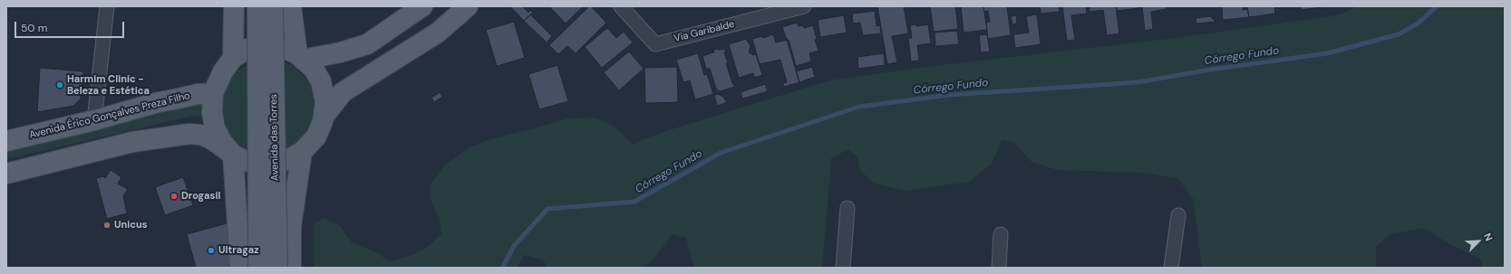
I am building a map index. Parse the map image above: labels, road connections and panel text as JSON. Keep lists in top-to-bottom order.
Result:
{
  "streets": {
    "main road": ["Avenida Érico Gonçalves Preza Filho", "Avenida das Torres"],
    "street": ["Via Garibalde"]
  },
  "water": ["Córrego Fundo"],
  "places": [
    "Harmim Clinic - Beleza e Estética",
    "Drogasil",
    "Unicus",
    "Ultragaz"
  ],
  "scale_bar": "50 m",
  "north": "top right"
}
